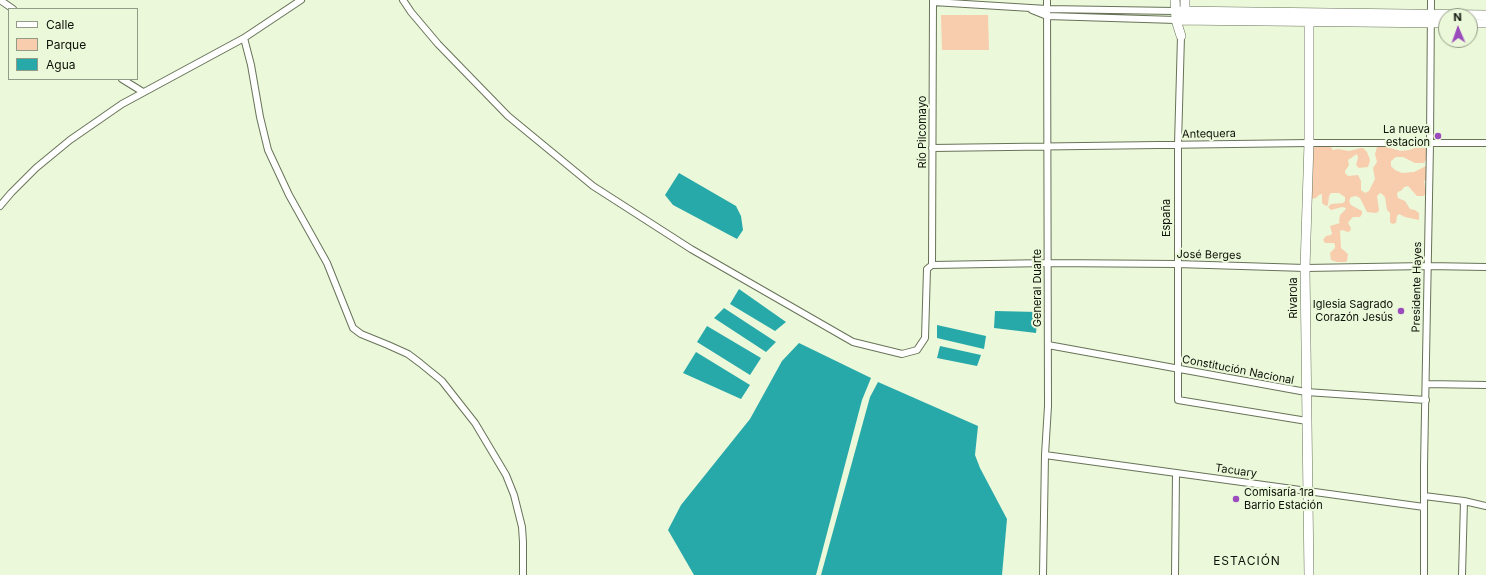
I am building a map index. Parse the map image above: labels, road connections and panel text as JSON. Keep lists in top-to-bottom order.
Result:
{
  "streets": {
    "street": [
      "Río Pilcomayo",
      "Antequera",
      "España",
      "José Berges",
      "Presidente Hayes",
      "General Duarte",
      "Rivarola",
      "Constitución Nacional",
      "Tacuary"
    ]
  },
  "crossings": [
    ["Río Pilcomayo", "Antequera"],
    ["Río Pilcomayo", "José Berges"],
    ["Antequera", "España"],
    ["Antequera", "Presidente Hayes"],
    ["Antequera", "General Duarte"],
    ["Antequera", "Rivarola"],
    ["España", "José Berges"],
    ["España", "Rivarola"],
    ["España", "Constitución Nacional"],
    ["José Berges", "Presidente Hayes"],
    ["José Berges", "General Duarte"],
    ["José Berges", "Rivarola"],
    ["Presidente Hayes", "Constitución Nacional"],
    ["Presidente Hayes", "Tacuary"],
    ["General Duarte", "Constitución Nacional"],
    ["General Duarte", "Tacuary"],
    ["Rivarola", "Constitución Nacional"],
    ["Rivarola", "Tacuary"]
  ],
  "districts": ["ESTACIÓN"],
  "places": ["La nueva estacion", "Iglesia Sagrado Corazón Jesús", "Comisaría 1ra Barrio Estación"],
  "legend": ["Calle", "Parque", "Agua"],
  "north": "top"
}
